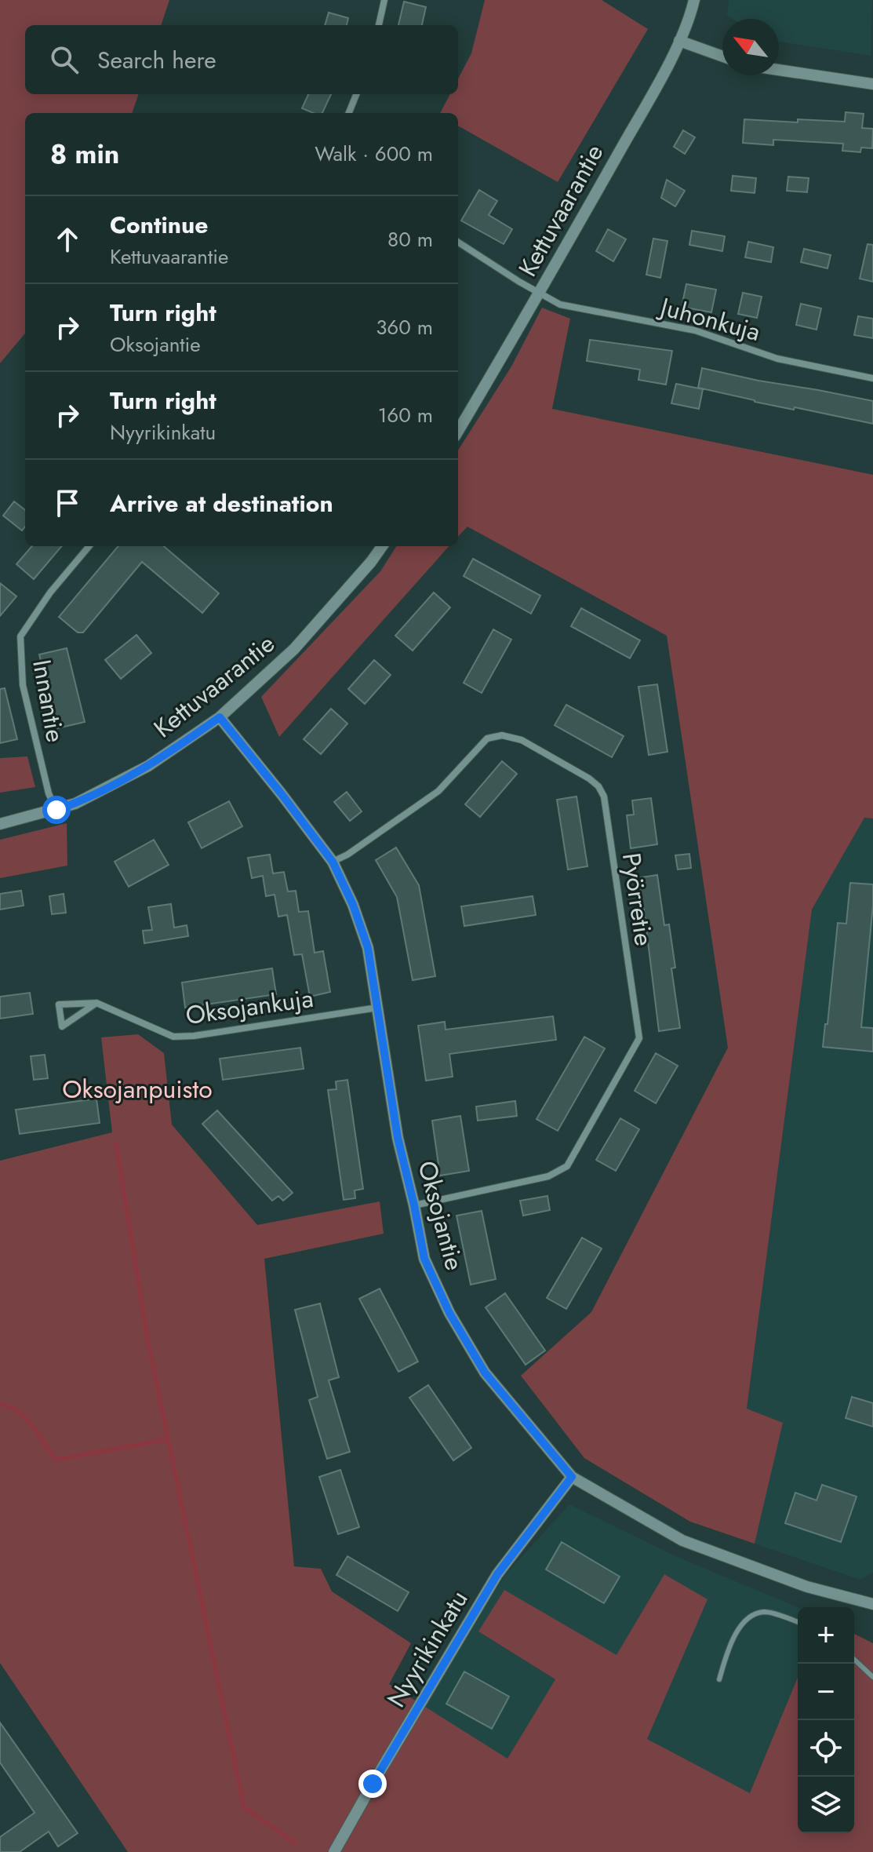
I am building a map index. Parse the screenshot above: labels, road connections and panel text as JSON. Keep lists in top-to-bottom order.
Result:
{
  "streets": {
    "street": [
      "Kettuvaarantie",
      "Juhonkuja",
      "Innantie",
      "Pyörretie",
      "Oksojankuja",
      "Oksojantie",
      "Nyyrikinkatu"
    ]
  },
  "crossings": [
    ["Kettuvaarantie", "Juhonkuja"],
    ["Kettuvaarantie", "Innantie"],
    ["Kettuvaarantie", "Oksojantie"],
    ["Pyörretie", "Oksojantie"],
    ["Oksojankuja", "Oksojantie"],
    ["Oksojantie", "Nyyrikinkatu"]
  ],
  "parks": ["Oksojanpuisto"],
  "north": "top left",
  "page": {
    "search": "Search here",
    "heading": ["8 min", "Walk · 600 m"],
    "list": [
      ["Continue", "Kettuvaarantie", "80 m"],
      ["Turn right", "Oksojantie", "360 m"],
      ["Turn right", "Nyyrikinkatu", "160 m"],
      "Arrive at destination"
    ],
    "map_buttons": ["+", "−"]
  }
}
